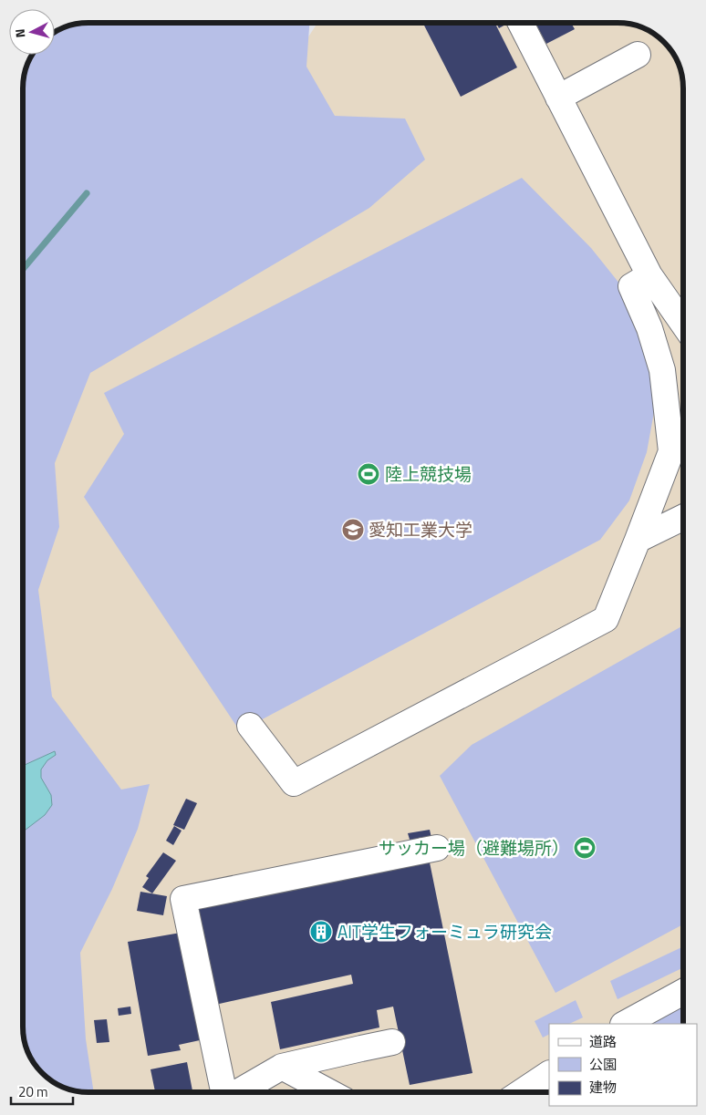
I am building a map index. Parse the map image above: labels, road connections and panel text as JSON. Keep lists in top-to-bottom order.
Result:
{
  "places": {
    "sports": ["陸上競技場", "サッカー場（避難場所）"],
    "school or university": ["愛知工業大学"],
    "building": ["AIT学生フォーミュラ研究会"]
  },
  "legend": ["道路", "公園", "建物"],
  "scale_bar": "20 m",
  "north": "left"
}
